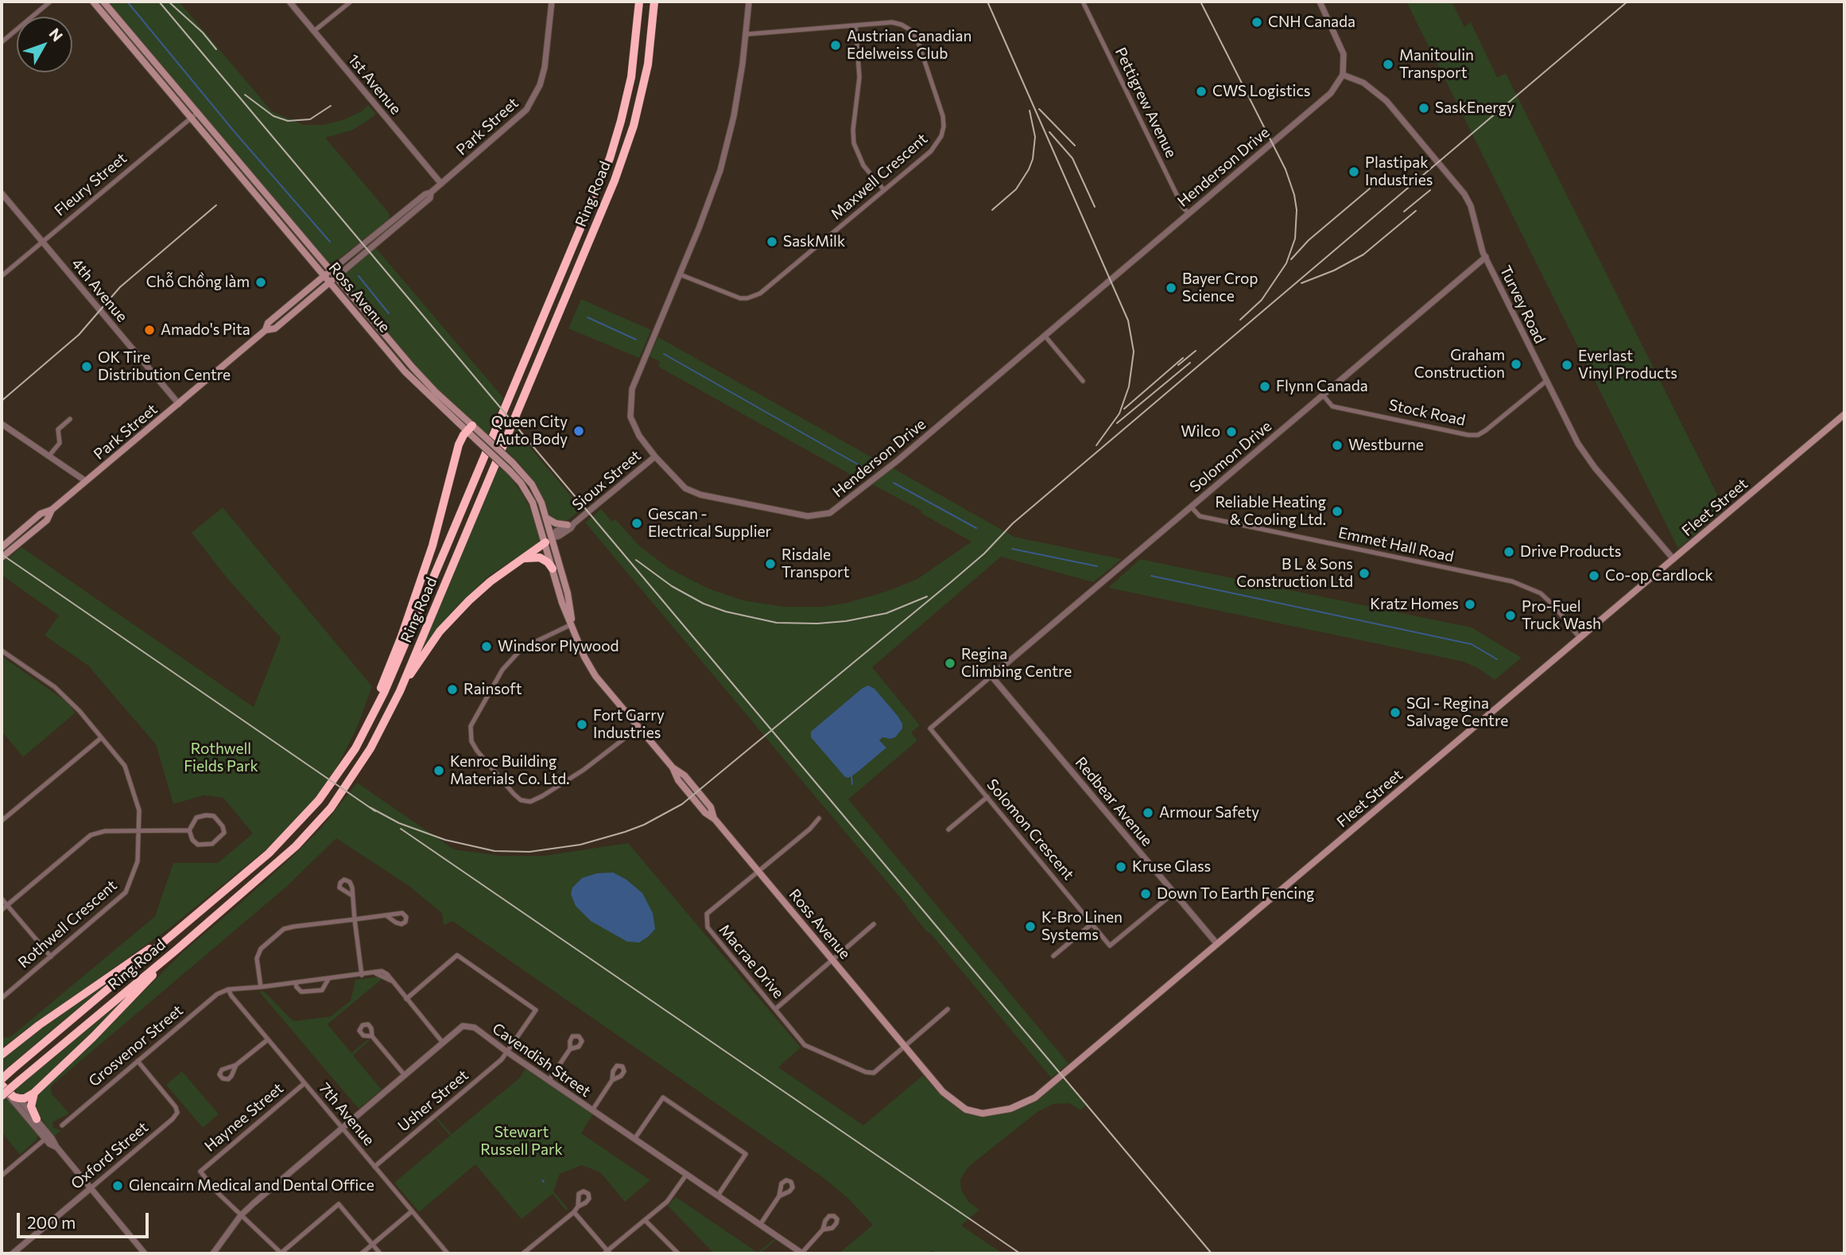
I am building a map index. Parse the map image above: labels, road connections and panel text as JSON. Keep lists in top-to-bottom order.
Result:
{
  "streets": {
    "highway": ["Ring Road"],
    "main road": ["Park Street", "Ross Avenue", "Fleet Street"],
    "street": [
      "1st Avenue",
      "Pettigrew Avenue",
      "Henderson Drive",
      "Maxwell Crescent",
      "Fleury Street",
      "4th Avenue",
      "Turvey Road",
      "Stock Road",
      "Solomon Drive",
      "Sioux Street",
      "Emmet Hall Road",
      "Redbear Avenue",
      "Solomon Crescent",
      "Rothwell Crescent",
      "Macrae Drive",
      "Grosvenor Street",
      "Cavendish Street",
      "Usher Street",
      "7th Avenue",
      "Haynee Street",
      "Oxford Street"
    ]
  },
  "crossings": [
    ["1st Avenue", "Park Street"],
    ["Pettigrew Avenue", "Henderson Drive"],
    ["Park Street", "4th Avenue"],
    ["Park Street", "Ross Avenue"],
    ["Henderson Drive", "Maxwell Crescent"],
    ["Henderson Drive", "Turvey Road"],
    ["Henderson Drive", "Sioux Street"],
    ["Fleury Street", "4th Avenue"],
    ["Fleury Street", "Ross Avenue"],
    ["Ross Avenue", "Sioux Street"],
    ["Ross Avenue", "Fleet Street"],
    ["Ross Avenue", "Macrae Drive"],
    ["Turvey Road", "Stock Road"],
    ["Turvey Road", "Solomon Drive"],
    ["Turvey Road", "Fleet Street"],
    ["Stock Road", "Solomon Drive"],
    ["Solomon Drive", "Emmet Hall Road"],
    ["Solomon Drive", "Redbear Avenue"],
    ["Solomon Drive", "Solomon Crescent"],
    ["Fleet Street", "Emmet Hall Road"],
    ["Fleet Street", "Redbear Avenue"],
    ["Fleet Street", "Macrae Drive"],
    ["Redbear Avenue", "Solomon Crescent"],
    ["Grosvenor Street", "7th Avenue"],
    ["Grosvenor Street", "Oxford Street"],
    ["Cavendish Street", "Usher Street"],
    ["Cavendish Street", "7th Avenue"],
    ["Cavendish Street", "Haynee Street"],
    ["Usher Street", "7th Avenue"],
    ["7th Avenue", "Haynee Street"]
  ],
  "parks": ["Rothwell Fields Park", "Stewart Russell Park"],
  "places": [
    "CNH Canada",
    "Austrian Canadian Edelweiss Club",
    "Manitoulin Transport",
    "CWS Logistics",
    "SaskEnergy",
    "Plastipak Industries",
    "SaskMilk",
    "Chỗ Chồng làm",
    "Bayer Crop Science",
    "Amado's Pita",
    "Graham Construction",
    "Everlast Vinyl Products",
    "OK Tire Distribution Centre",
    "Flynn Canada",
    "Queen City Auto Body",
    "Wilco",
    "Westburne",
    "Reliable Heating & Cooling Ltd.",
    "Gescan - Electrical Supplier",
    "Drive Products",
    "Risdale Transport",
    "B L & Sons Construction Ltd",
    "Co-op Cardlock",
    "Kratz Homes",
    "Pro-Fuel Truck Wash",
    "Windsor Plywood",
    "Regina Climbing Centre",
    "Rainsoft",
    "SGI - Regina Salvage Centre",
    "Fort Garry Industries",
    "Kenroc Building Materials Co. Ltd.",
    "Armour Safety",
    "Kruse Glass",
    "Down To Earth Fencing",
    "K-Bro Linen Systems",
    "Glencairn Medical and Dental Office"
  ],
  "scale_bar": "200 m",
  "north": "top right"
}
